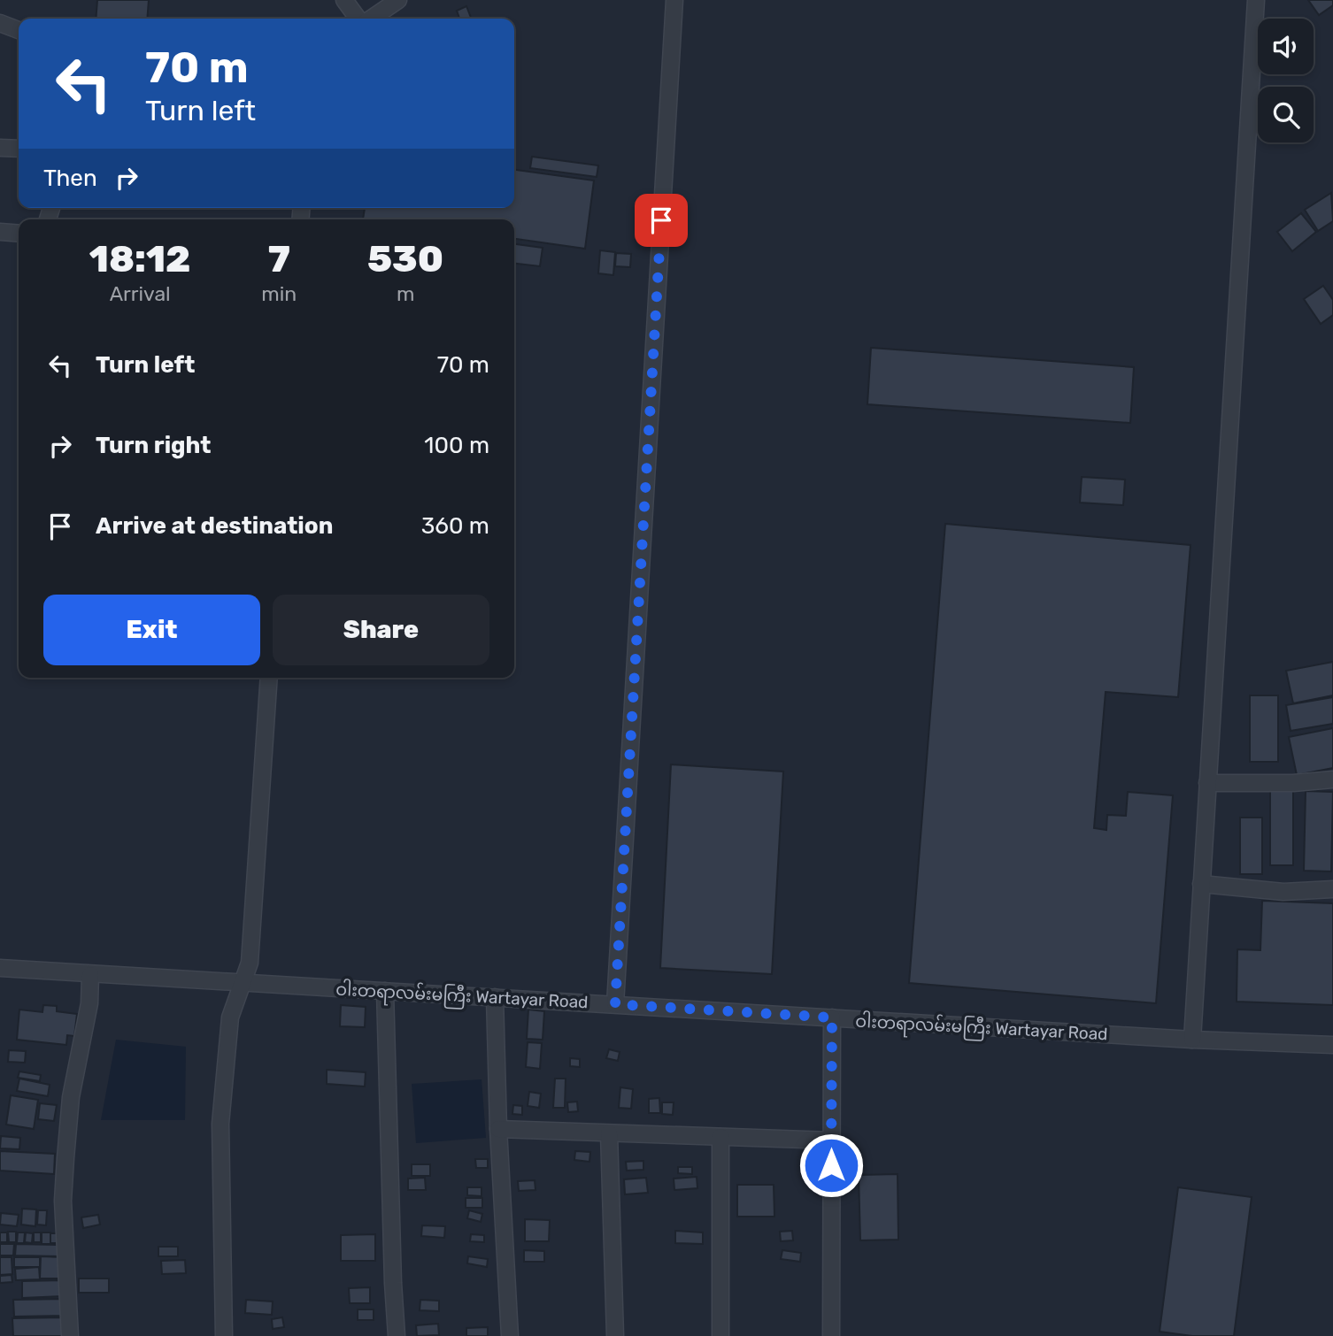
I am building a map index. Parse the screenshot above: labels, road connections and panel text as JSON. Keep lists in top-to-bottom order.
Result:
{
  "streets": {
    "street": ["ဝါးတရာလမ်းမကြီး Wartayar Road"]
  },
  "page": {
    "turn": ["70 m", "Turn left"],
    "then": "Then",
    "eta": [
      "18:12",
      "Arrival",
      "7",
      "min",
      "530",
      "m"
    ],
    "list": [
      {
        "name": "Turn left",
        "value": "70 m"
      },
      {
        "name": "Turn right",
        "value": "100 m"
      },
      {
        "name": "Arrive at destination",
        "value": "360 m"
      }
    ],
    "buttons": ["Exit", "Share"]
  }
}
